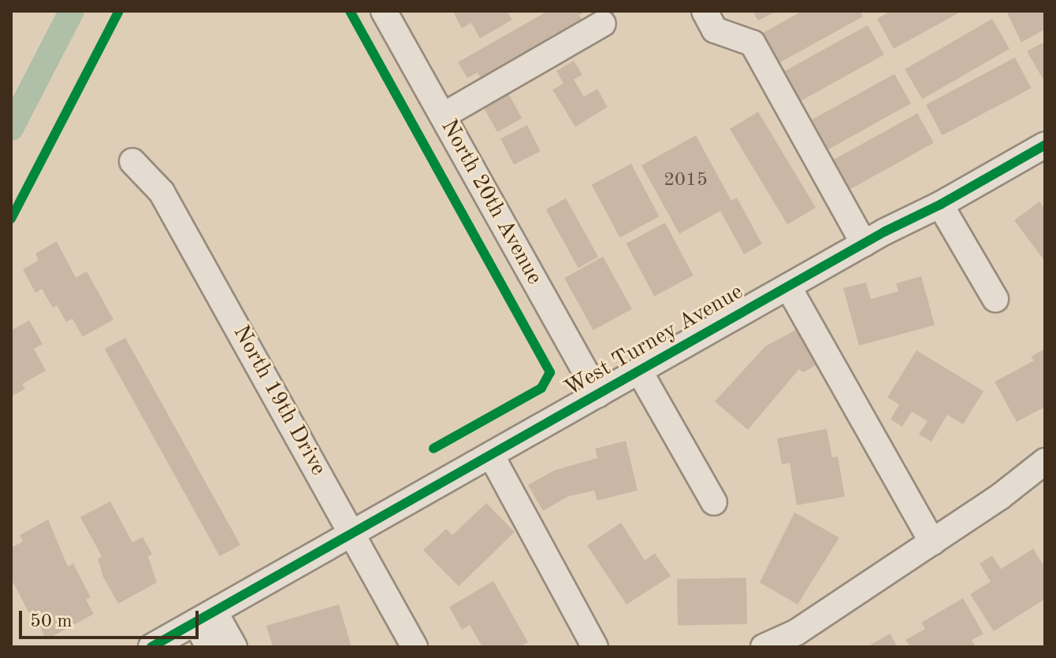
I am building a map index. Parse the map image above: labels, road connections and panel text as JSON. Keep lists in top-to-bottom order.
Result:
{
  "streets": {
    "street": ["North 20th Avenue", "West Turney Avenue", "North 19th Drive"]
  },
  "crossings": [
    ["North 20th Avenue", "West Turney Avenue"],
    ["West Turney Avenue", "North 19th Drive"]
  ],
  "house_numbers": ["2015"],
  "scale_bar": "50 m"
}
